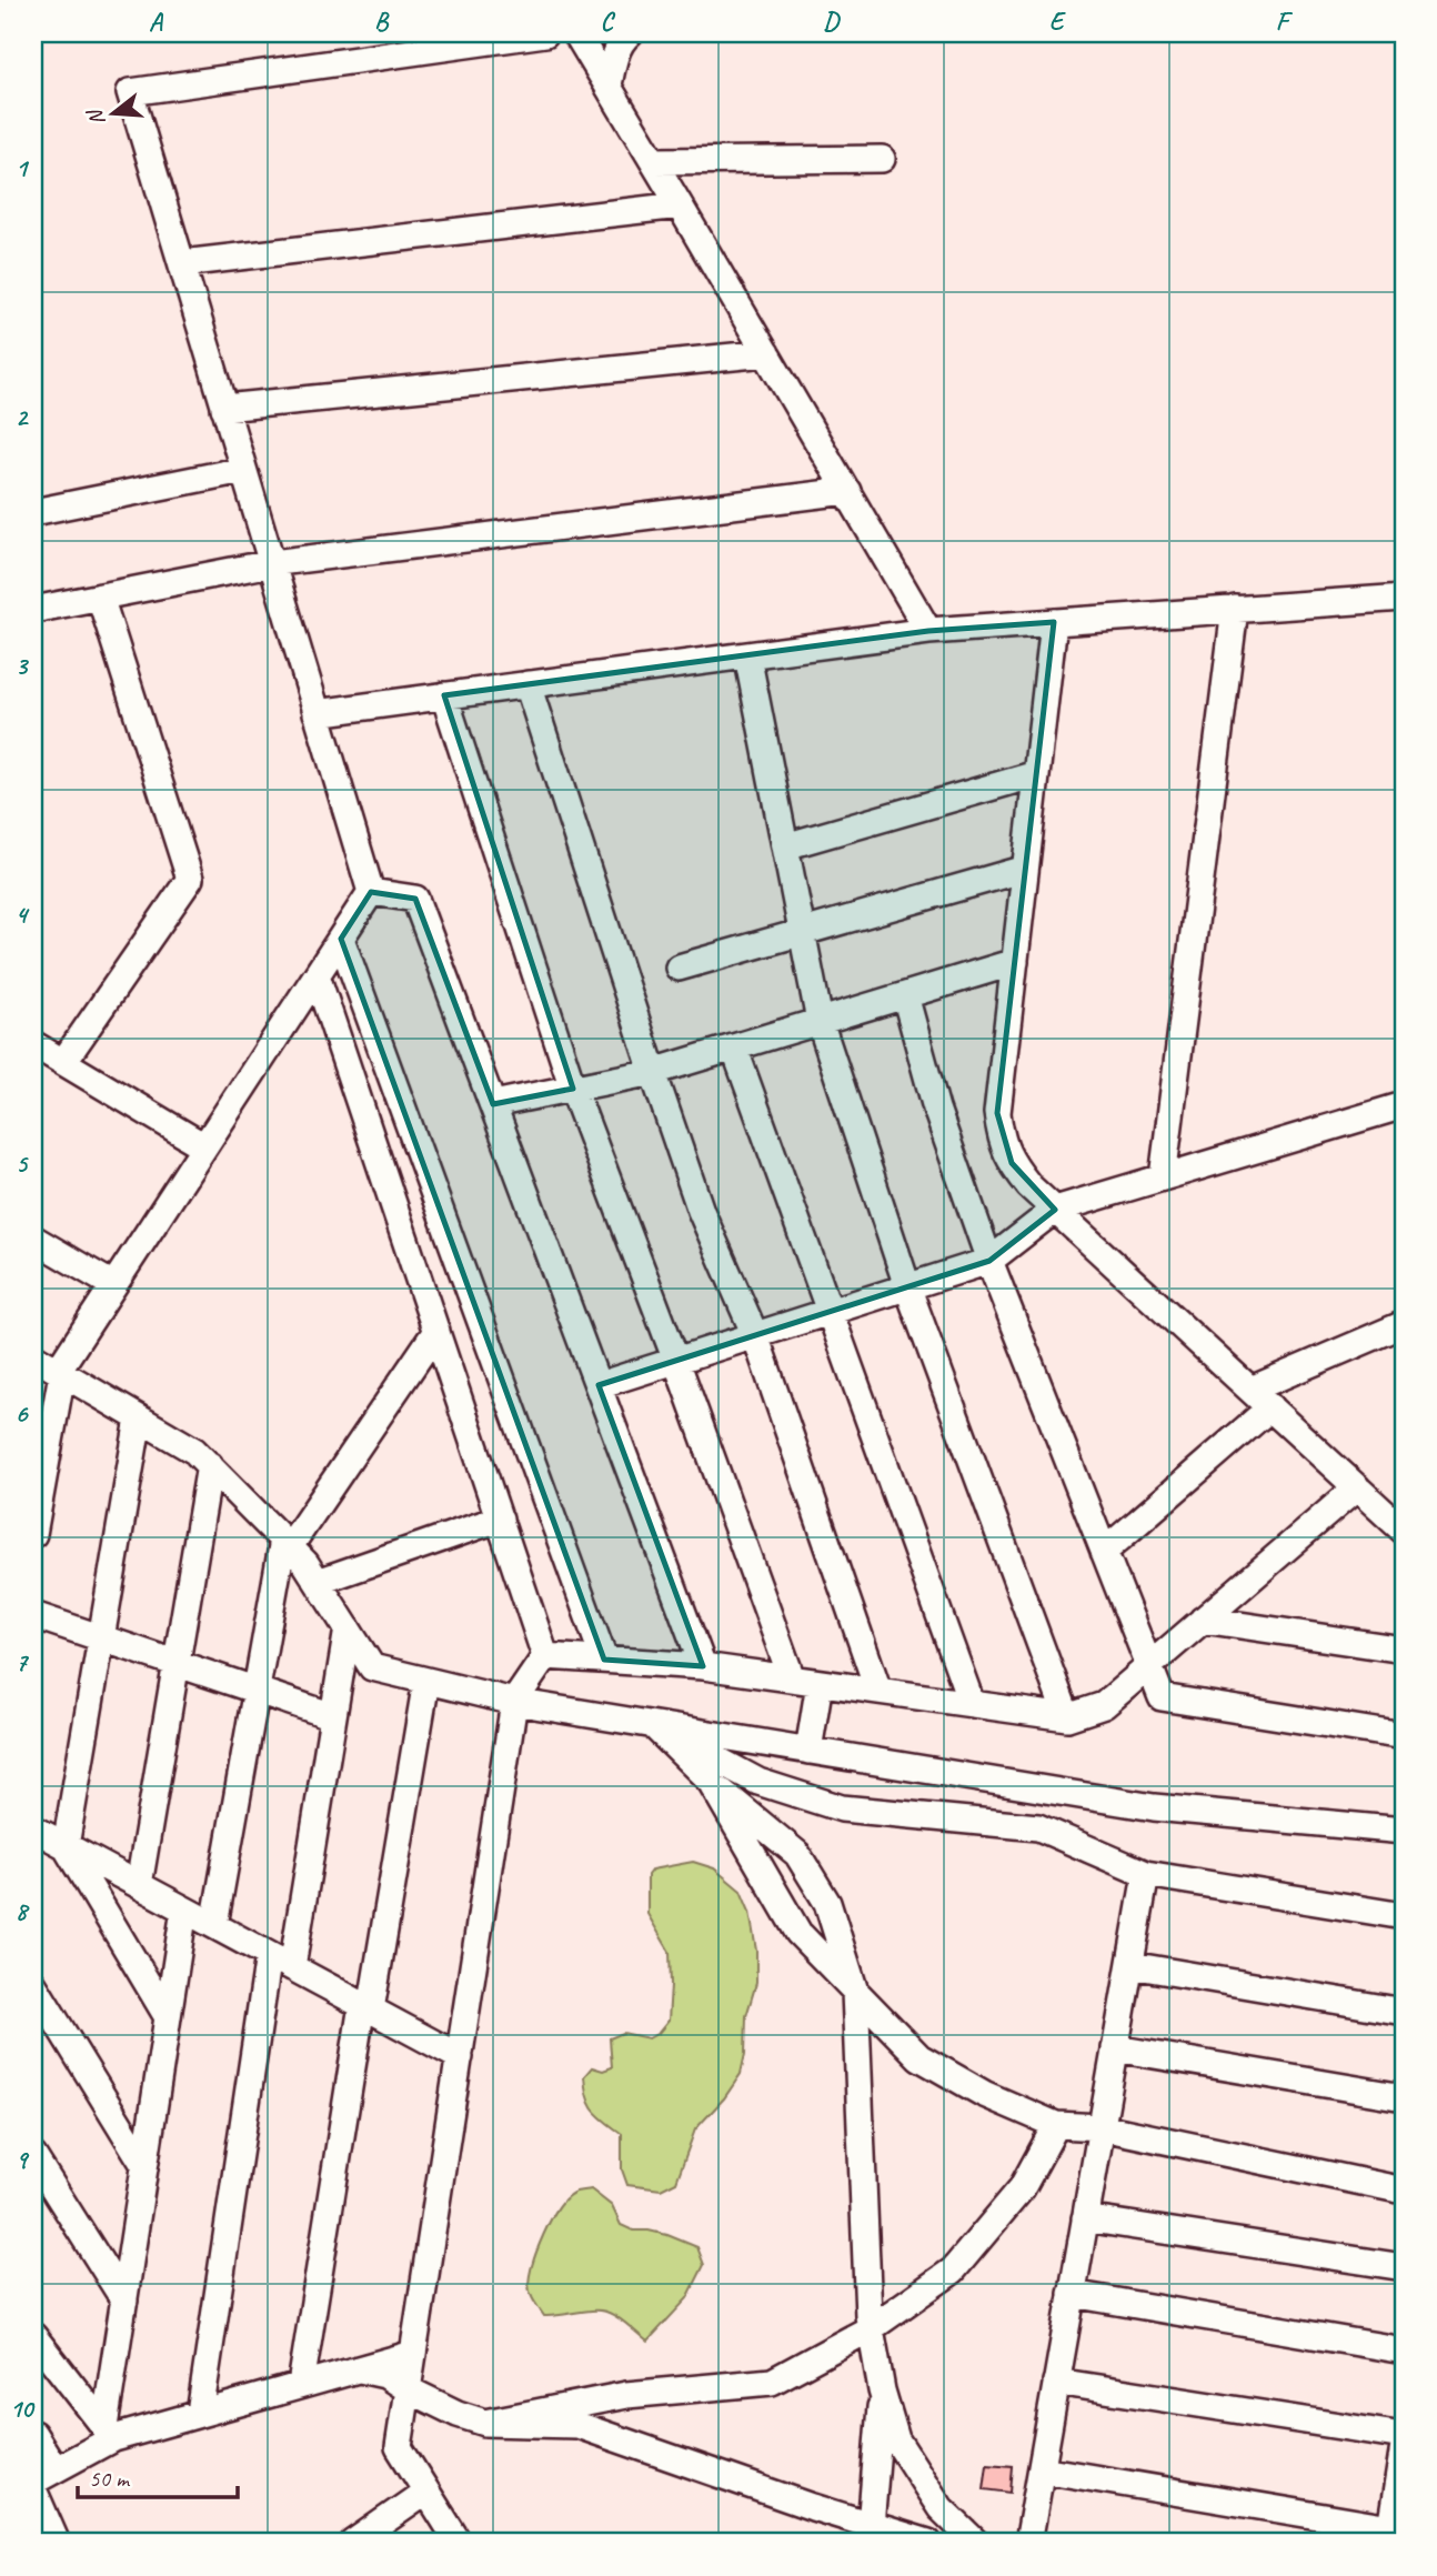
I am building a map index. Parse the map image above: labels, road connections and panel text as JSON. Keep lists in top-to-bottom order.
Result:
{
  "scale_bar": "50 m",
  "north": "left",
  "grid": {
    "columns": [
      "A",
      "B",
      "C",
      "D",
      "E",
      "F"
    ],
    "rows": [
      "1",
      "2",
      "3",
      "4",
      "5",
      "6",
      "7",
      "8",
      "9",
      "10"
    ]
  }
}
